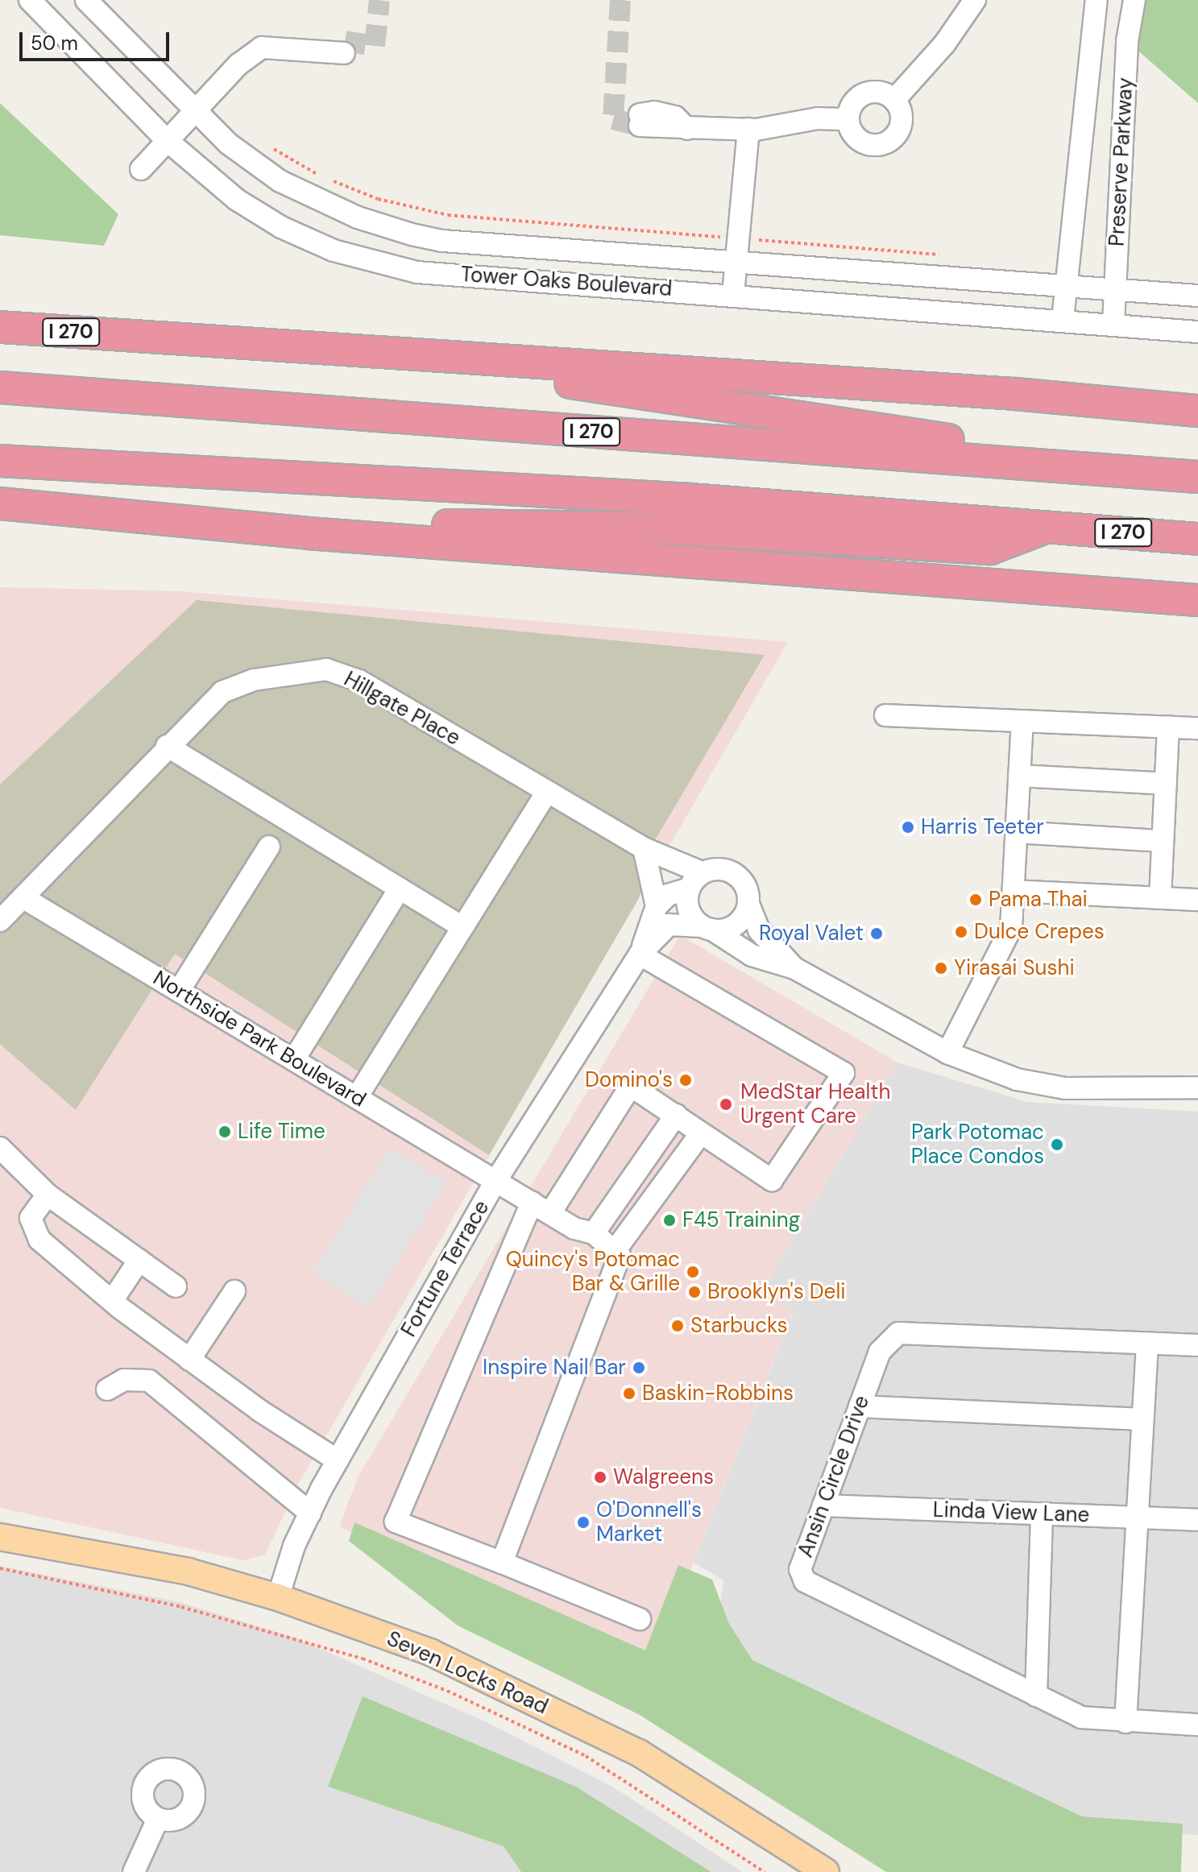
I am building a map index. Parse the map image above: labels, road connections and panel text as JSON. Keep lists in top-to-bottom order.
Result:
{
  "streets": {
    "highway": ["I 270"],
    "main road": ["Seven Locks Road"],
    "street": [
      "Preserve Parkway",
      "Tower Oaks Boulevard",
      "Hillgate Place",
      "Northside Park Boulevard",
      "Fortune Terrace",
      "Ansin Circle Drive",
      "Linda View Lane"
    ]
  },
  "crossings": [
    ["Preserve Parkway", "Tower Oaks Boulevard"],
    ["Hillgate Place", "Northside Park Boulevard"],
    ["Hillgate Place", "Fortune Terrace"],
    ["Northside Park Boulevard", "Fortune Terrace"],
    ["Fortune Terrace", "Seven Locks Road"],
    ["Ansin Circle Drive", "Linda View Lane"]
  ],
  "places": [
    "Harris Teeter",
    "Pama Thai",
    "Dulce Crepes",
    "Royal Valet",
    "Yirasai Sushi",
    "Domino's",
    "MedStar Health Urgent Care",
    "Life Time",
    "Park Potomac Place Condos",
    "F45 Training",
    "Quincy's Potomac Bar & Grille",
    "Brooklyn's Deli",
    "Starbucks",
    "Inspire Nail Bar",
    "Baskin-Robbins",
    "Walgreens",
    "O'Donnell's Market"
  ],
  "scale_bar": "50 m"
}
